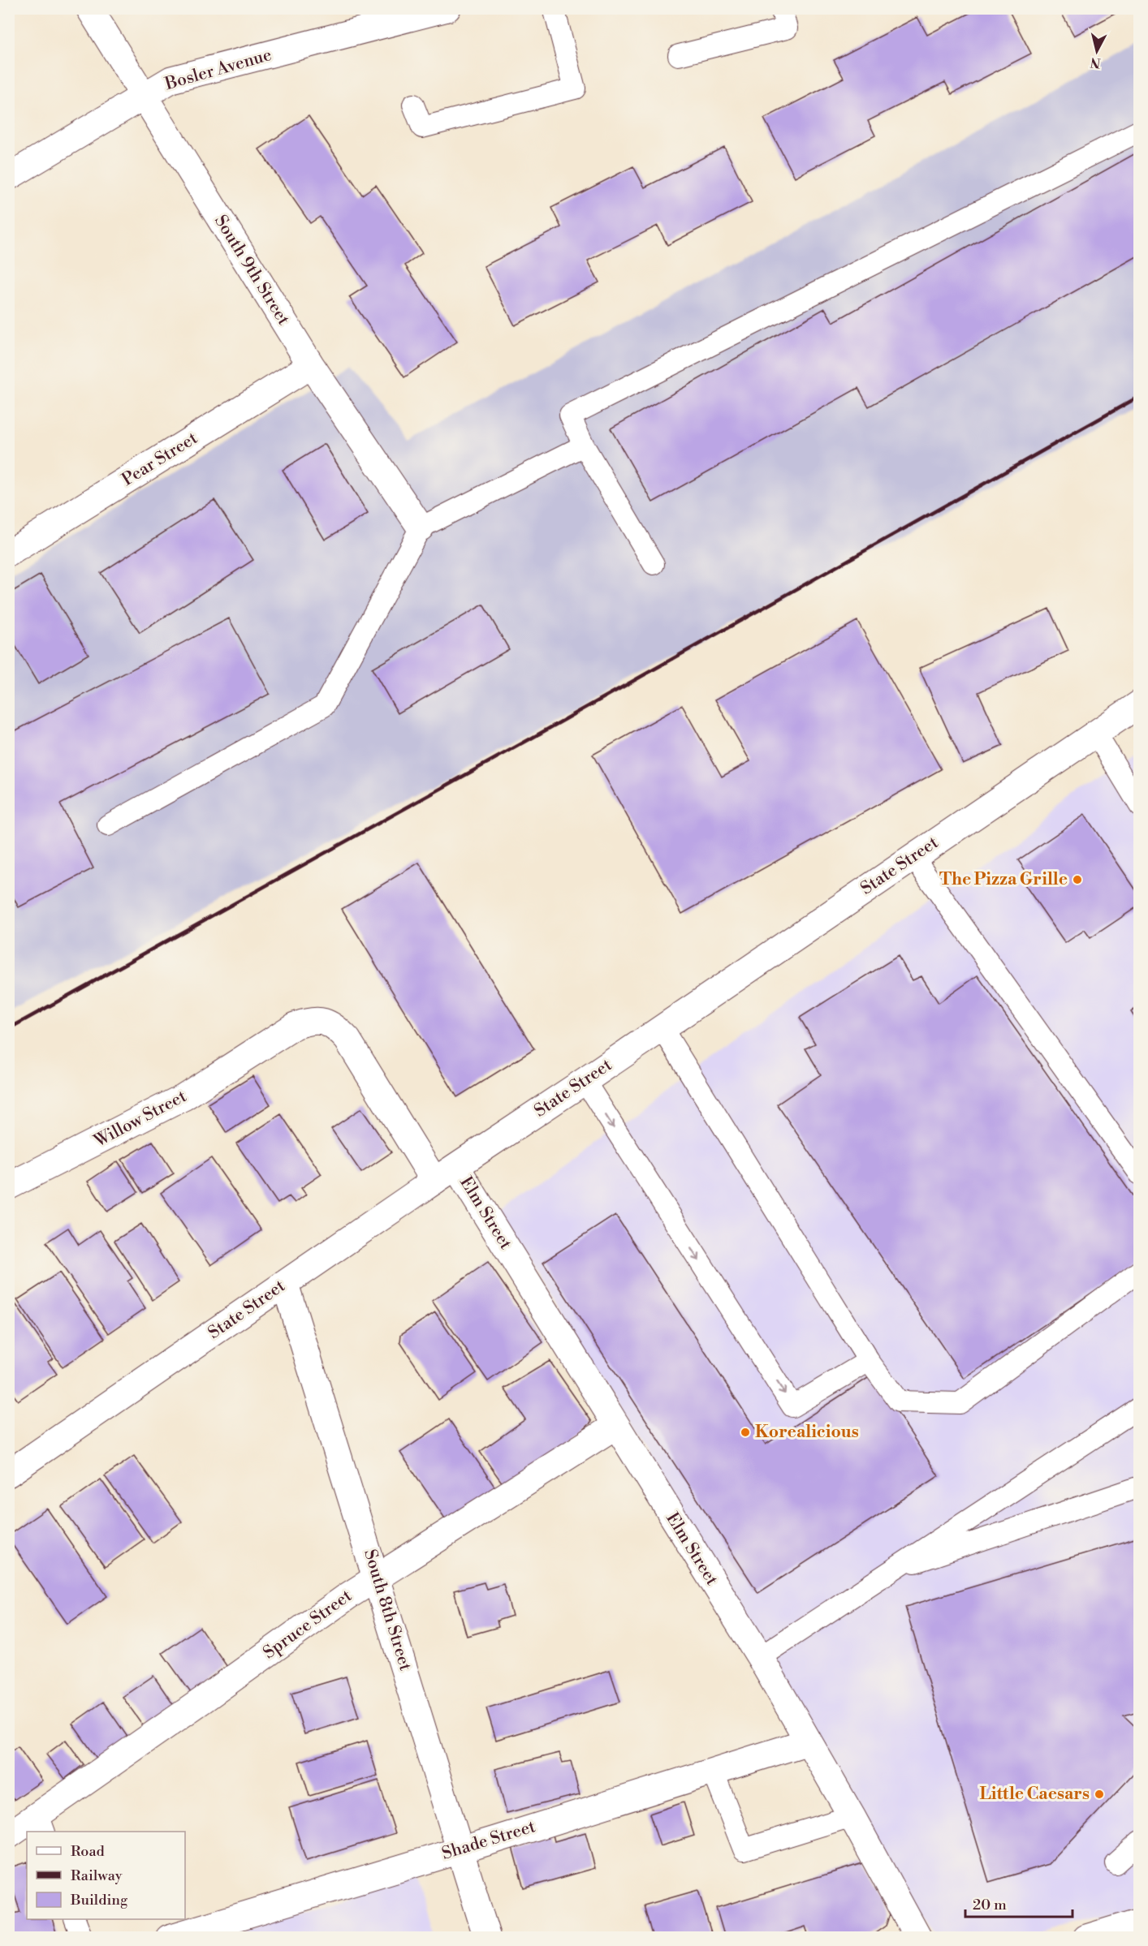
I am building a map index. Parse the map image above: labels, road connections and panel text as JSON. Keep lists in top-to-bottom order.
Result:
{
  "streets": {
    "street": [
      "Bosler Avenue",
      "South 9th Street",
      "Pear Street",
      "State Street",
      "Willow Street",
      "Elm Street",
      "South 8th Street",
      "Spruce Street",
      "Shade Street"
    ]
  },
  "crossings": [
    ["Bosler Avenue", "South 9th Street"],
    ["South 9th Street", "Pear Street"],
    ["State Street", "Elm Street"],
    ["State Street", "South 8th Street"],
    ["Willow Street", "Elm Street"],
    ["Elm Street", "Spruce Street"],
    ["Elm Street", "Shade Street"],
    ["South 8th Street", "Spruce Street"],
    ["South 8th Street", "Shade Street"]
  ],
  "places": ["The Pizza Grille", "Korealicious", "Little Caesars"],
  "legend": ["Road", "Railway", "Building"],
  "scale_bar": "20 m",
  "north": "bottom"
}
